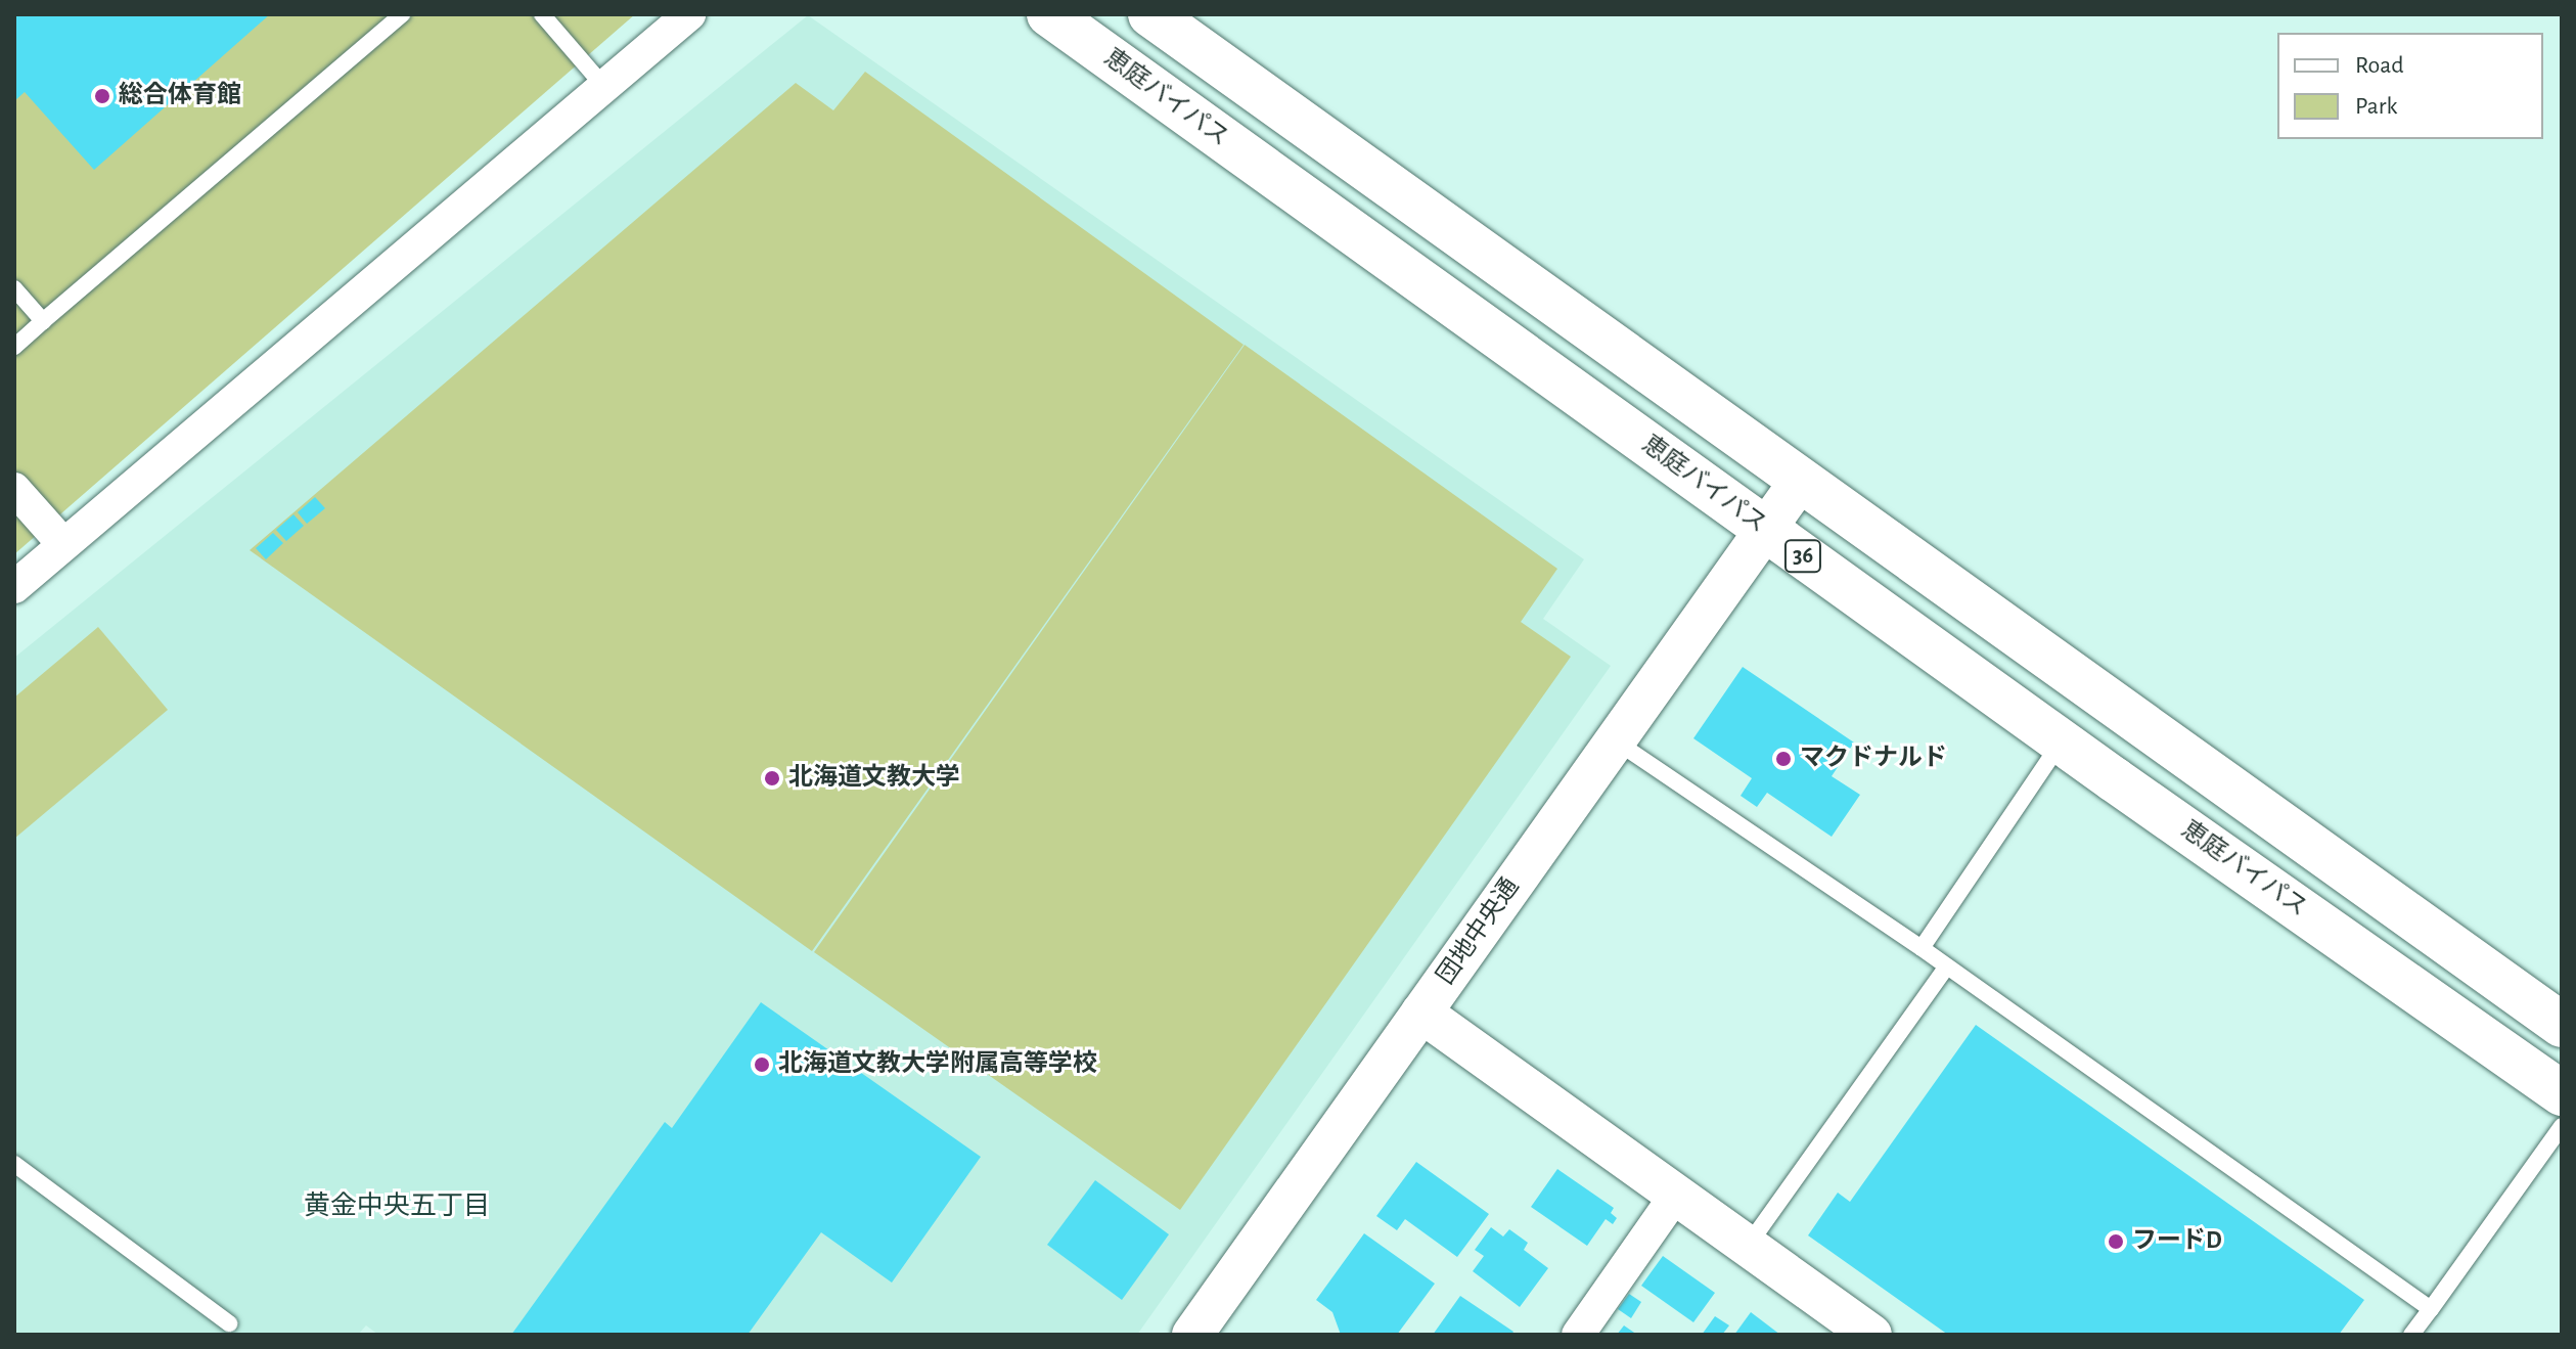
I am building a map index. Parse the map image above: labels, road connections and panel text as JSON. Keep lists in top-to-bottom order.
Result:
{
  "streets": {
    "highway": ["恵庭バイパス", "36"],
    "street": ["団地中央通"]
  },
  "crossings": [
    ["恵庭バイパス", "団地中央通"],
    ["36", "団地中央通"]
  ],
  "districts": ["黄金中央五丁目"],
  "places": [
    "総合体育館",
    "マクドナルド",
    "北海道文教大学",
    "北海道文教大学附属高等学校",
    "フードD"
  ],
  "legend": ["Road", "Park"]
}
